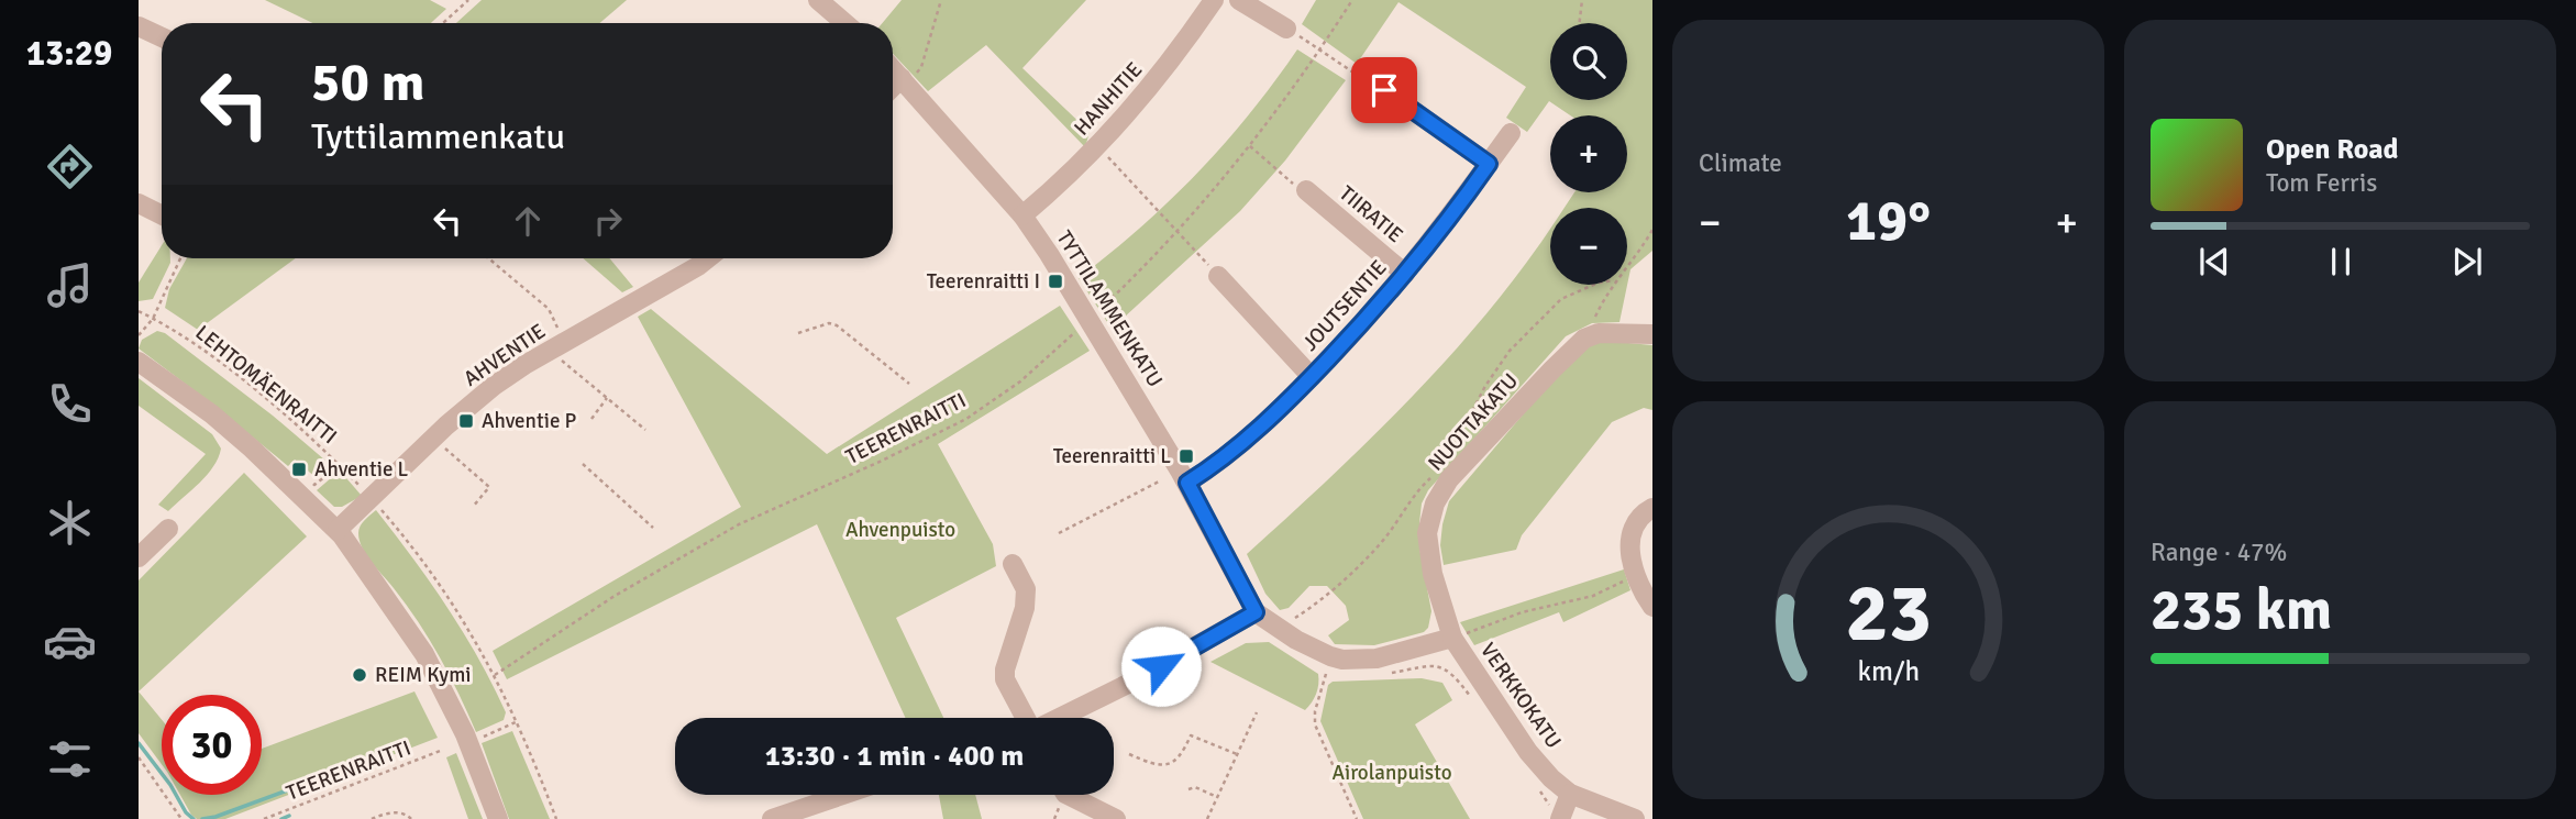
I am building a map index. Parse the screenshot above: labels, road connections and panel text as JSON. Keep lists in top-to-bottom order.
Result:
{
  "streets": {
    "street": [
      "HANHITIE",
      "TIIRATIE",
      "JOUTSENTIE",
      "TYTTILAMMENKATU",
      "AHVENTIE",
      "NUOTTAKATU",
      "VERKKOKATU"
    ],
    "path": ["LEHTOMÄENRAITTI", "TEERENRAITTI"]
  },
  "crossings": [
    ["HANHITIE", "TYTTILAMMENKATU"],
    ["TIIRATIE", "JOUTSENTIE"],
    ["JOUTSENTIE", "TYTTILAMMENKATU"],
    ["TYTTILAMMENKATU", "TEERENRAITTI"],
    ["NUOTTAKATU", "VERKKOKATU"]
  ],
  "parks": ["Ahvenpuisto", "Airolanpuisto"],
  "places": {
    "transit": [
      "Teerenraitti I",
      "Ahventie P",
      "Teerenraitti L",
      "Ahventie L"
    ],
    "other": ["REIM Kymi"]
  },
  "page": {
    "tabs": "13:29",
    "tile": [
      "Climate",
      ["Range · 47%", "235 km"]
    ],
    "map_buttons": ["+", "−"],
    "turn": ["50 m", "Tyttilammenkatu"],
    "song": ["Open Road", "Tom Ferris"],
    "heat": ["−", "19°", "+"],
    "limit": "30",
    "trip": "13:30 · 1 min · 400 m",
    "gauge": ["23", "km/h"]
  }
}
